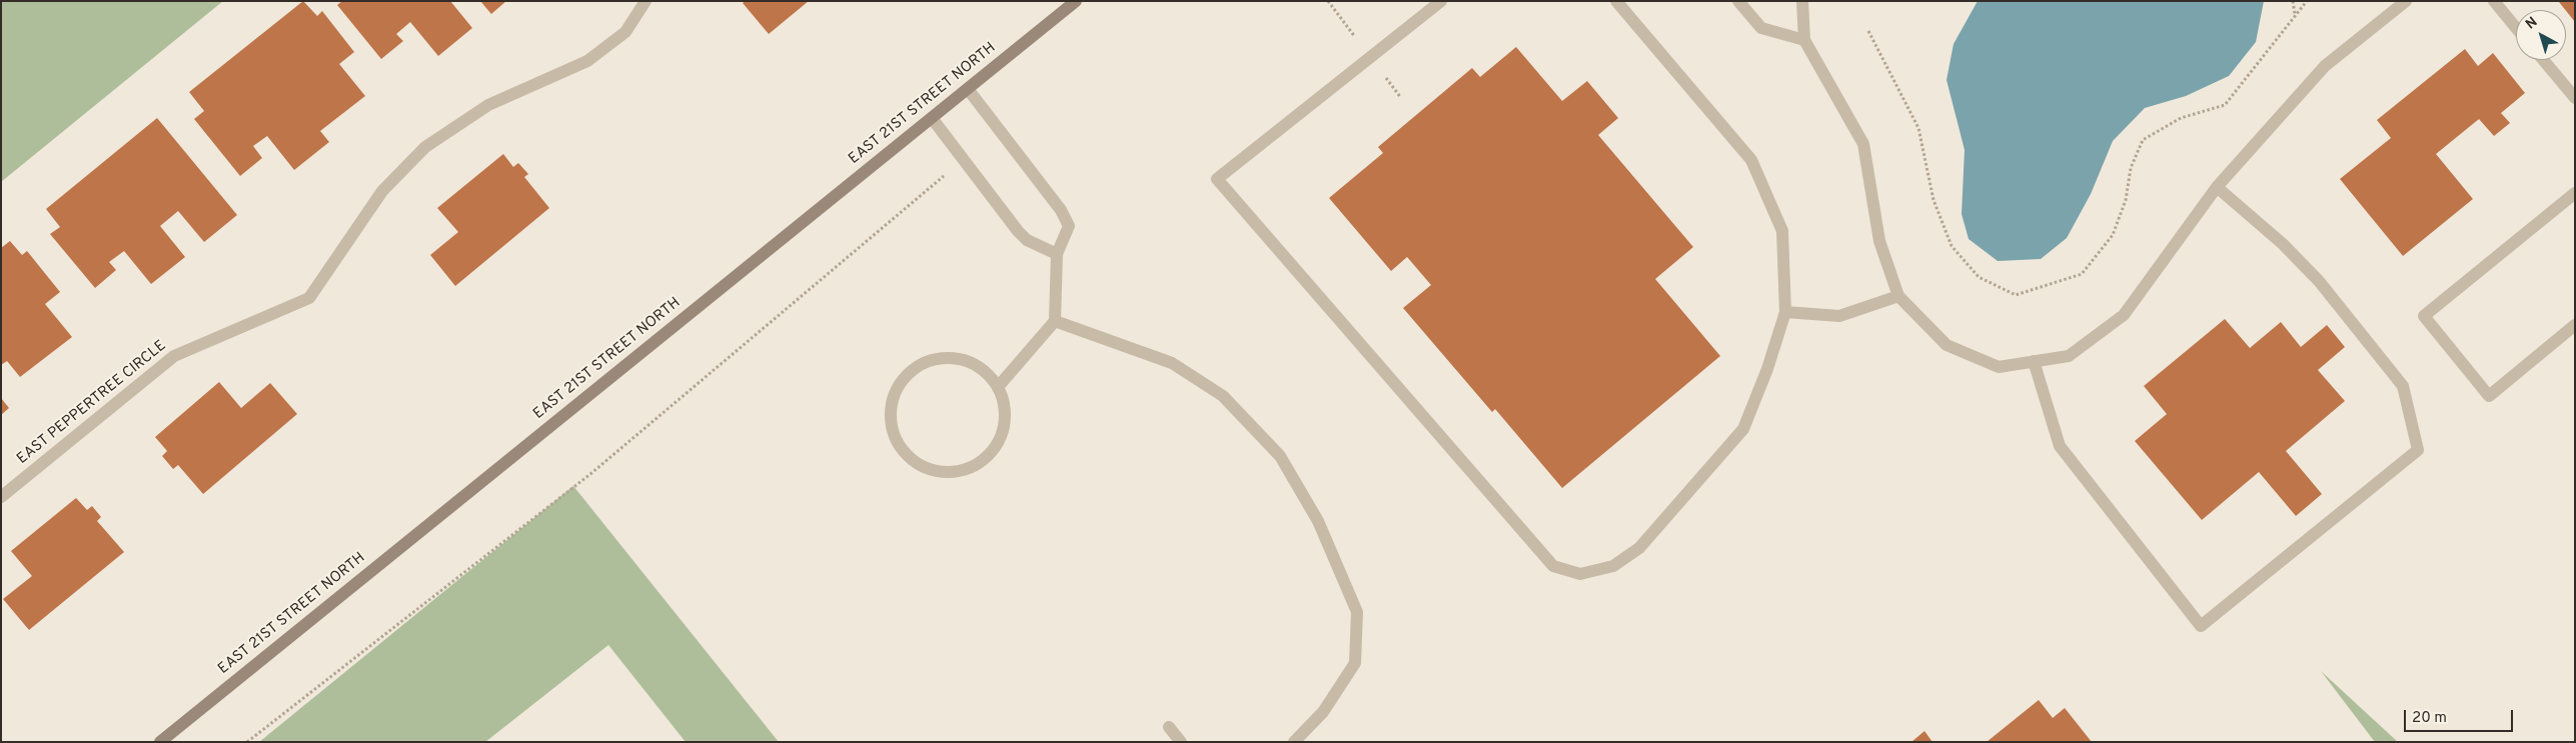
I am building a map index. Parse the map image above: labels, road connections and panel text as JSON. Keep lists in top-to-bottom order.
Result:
{
  "streets": {
    "main road": ["EAST 21ST STREET NORTH"],
    "street": ["EAST PEPPERTREE CIRCLE"]
  },
  "scale_bar": "20 m",
  "north": "top left"
}
